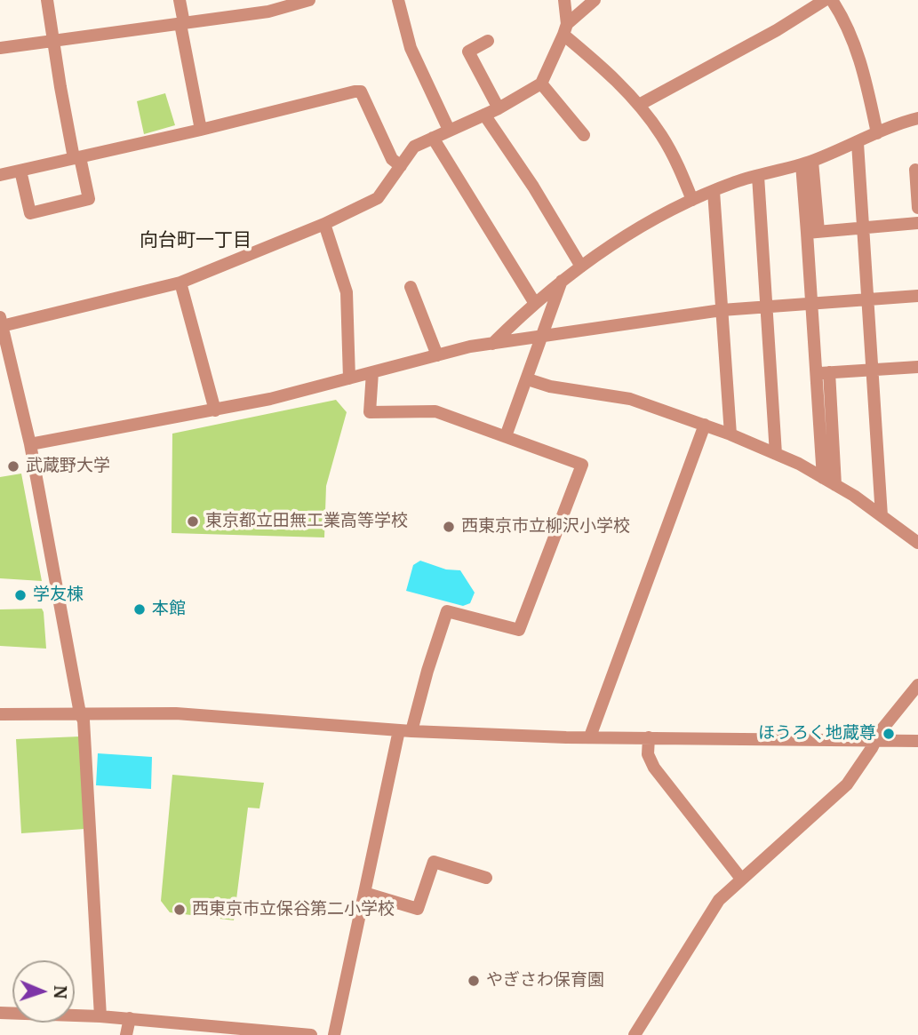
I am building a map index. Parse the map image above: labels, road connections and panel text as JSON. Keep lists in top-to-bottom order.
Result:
{
  "districts": ["向台町一丁目"],
  "places": [
    "武蔵野大学",
    "東京都立田無工業高等学校",
    "西東京市立柳沢小学校",
    "学友棟",
    "本館",
    "ほうろく地蔵尊",
    "西東京市立保谷第二小学校",
    "やぎさわ保育園"
  ],
  "north": "right"
}
